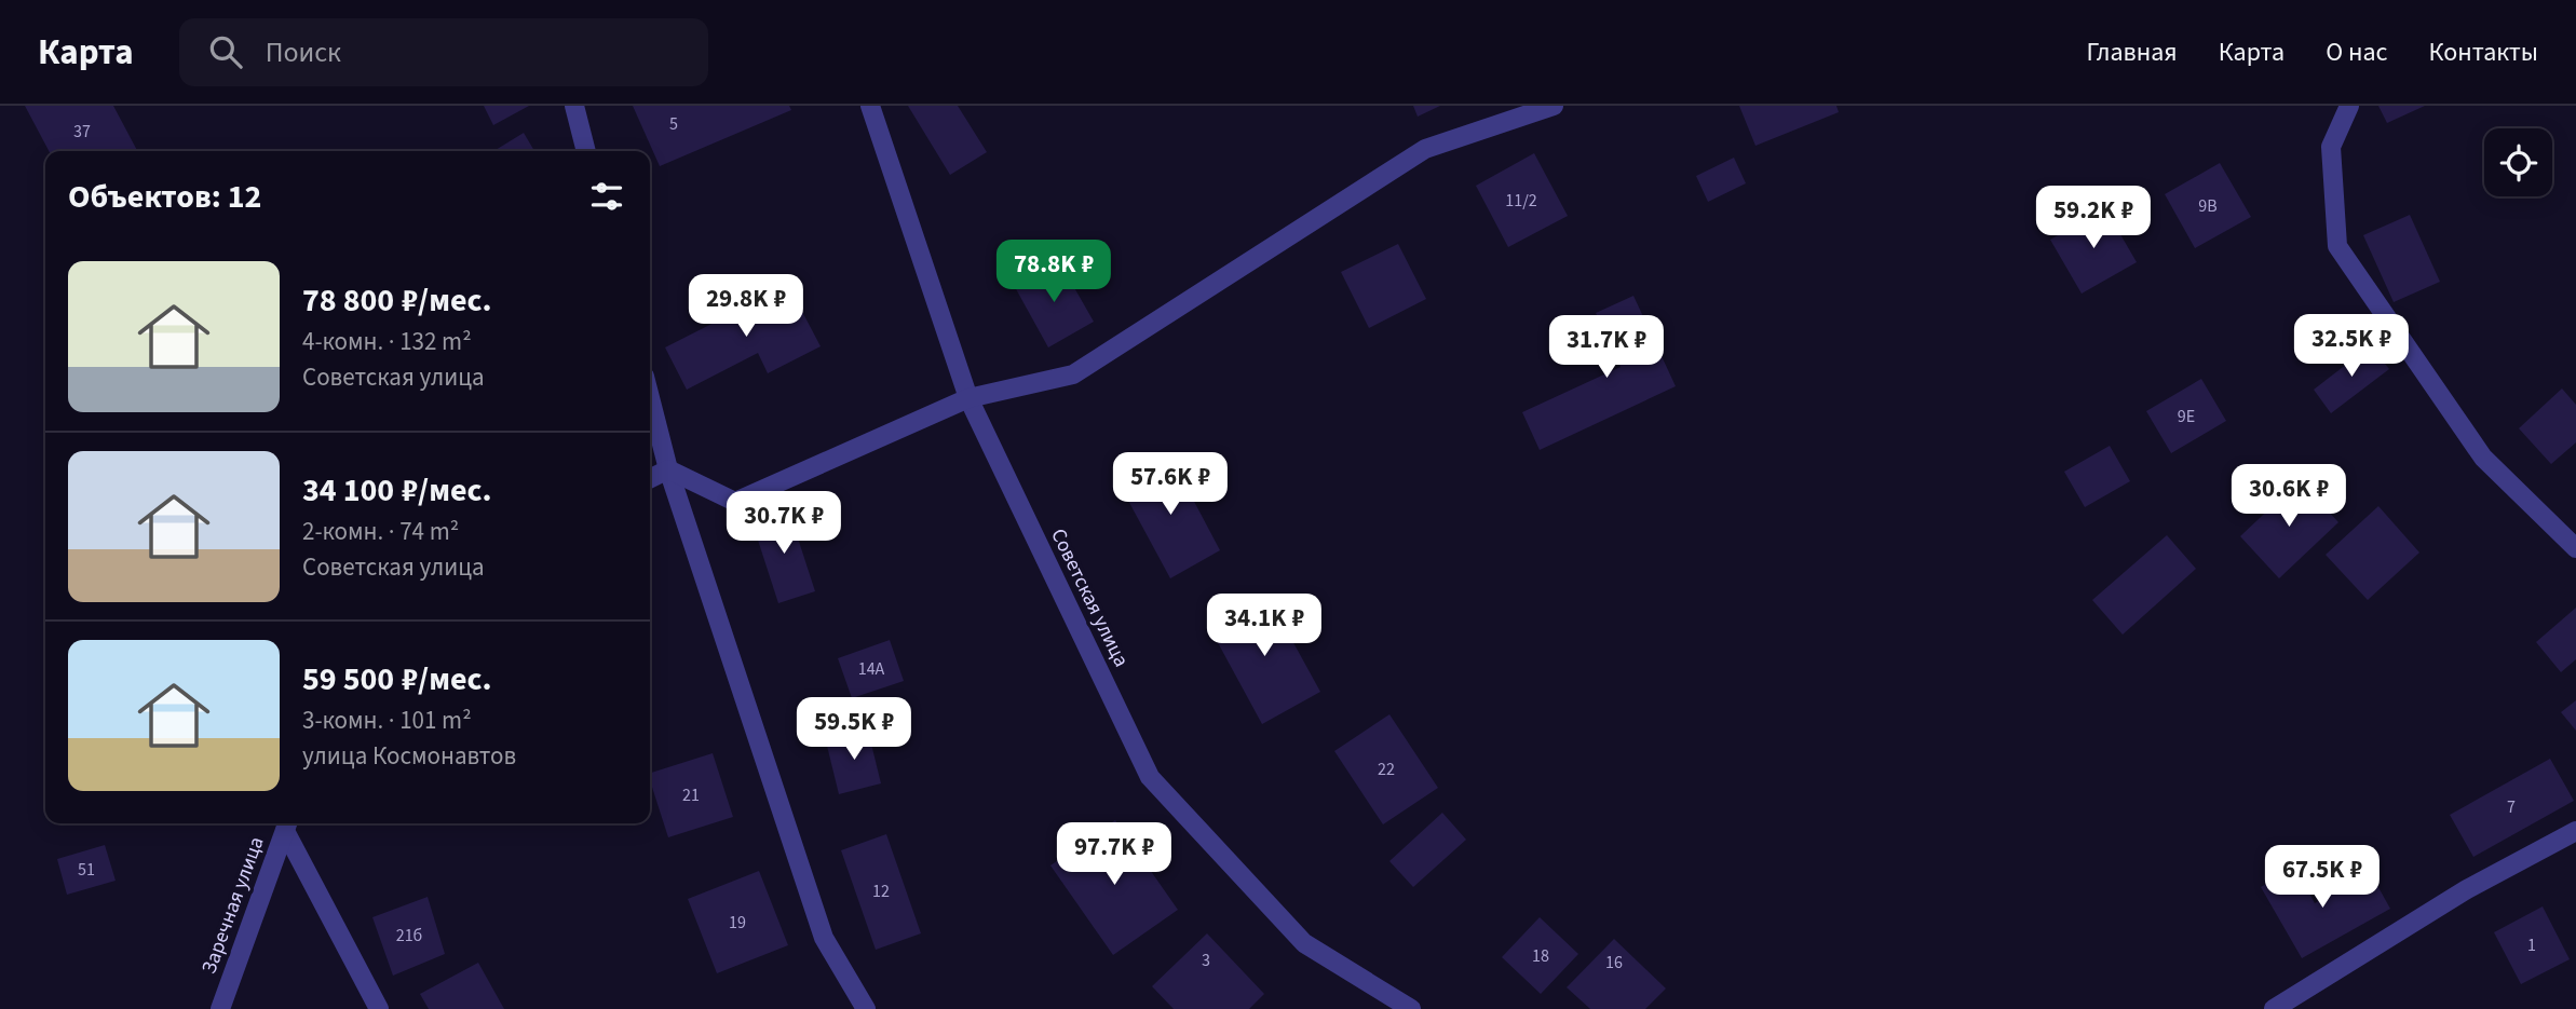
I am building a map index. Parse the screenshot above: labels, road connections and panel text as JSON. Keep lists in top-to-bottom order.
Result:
{
  "streets": {
    "street": ["Советская улица", "Заречная улица"]
  },
  "house_numbers": [
    "5",
    "37",
    "11/2",
    "9В",
    "9Е",
    "14А",
    "22",
    "21",
    "7",
    "51",
    "12",
    "19",
    "21б",
    "1",
    "18",
    "3",
    "16"
  ],
  "page": {
    "header": "Карта",
    "search": "Поиск",
    "nav": [
      "Главная",
      "Карта",
      "О нас",
      "Контакты"
    ],
    "heading": "Объектов: 12",
    "price": [
      "59.2K ₽",
      "78.8K ₽",
      "29.8K ₽",
      "32.5K ₽",
      "31.7K ₽",
      "57.6K ₽",
      "30.6K ₽",
      "30.7K ₽",
      "34.1K ₽",
      "59.5K ₽",
      "97.7K ₽",
      "67.5K ₽"
    ],
    "list": [
      {
        "name": "78 800 ₽/мес.",
        "note": "4-комн. · 132 m² · Советская улица"
      },
      {
        "name": "34 100 ₽/мес.",
        "note": "2-комн. · 74 m² · Советская улица"
      },
      {
        "name": "59 500 ₽/мес.",
        "note": "3-комн. · 101 m² · улица Космонавтов"
      }
    ]
  }
}
